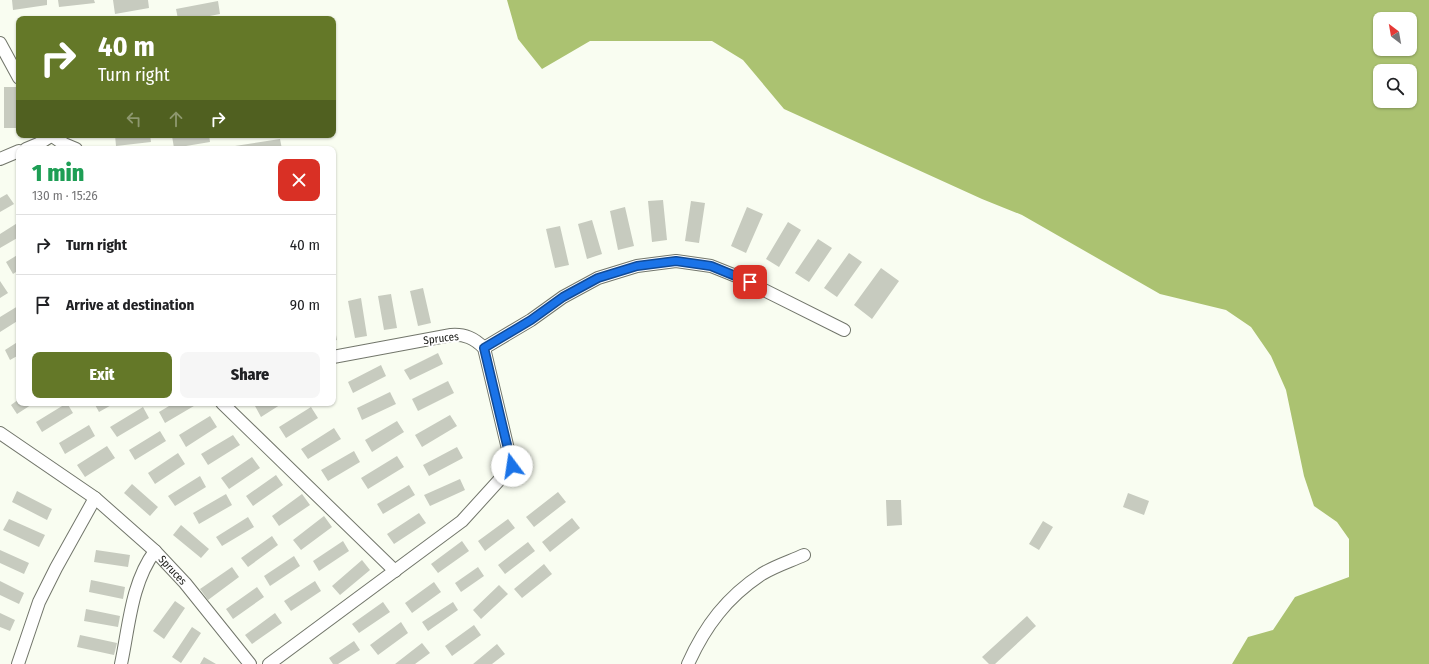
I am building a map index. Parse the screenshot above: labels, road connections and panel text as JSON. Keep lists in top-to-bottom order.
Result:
{
  "streets": {
    "lane": ["Spruces"]
  },
  "north": "top left",
  "page": {
    "turn": ["40 m", "Turn right"],
    "heading": ["1 min", "130 m · 15:26"],
    "list": [
      {
        "name": "Turn right",
        "value": "40 m"
      },
      {
        "name": "Arrive at destination",
        "value": "90 m"
      }
    ],
    "buttons": ["Exit", "Share"]
  }
}
